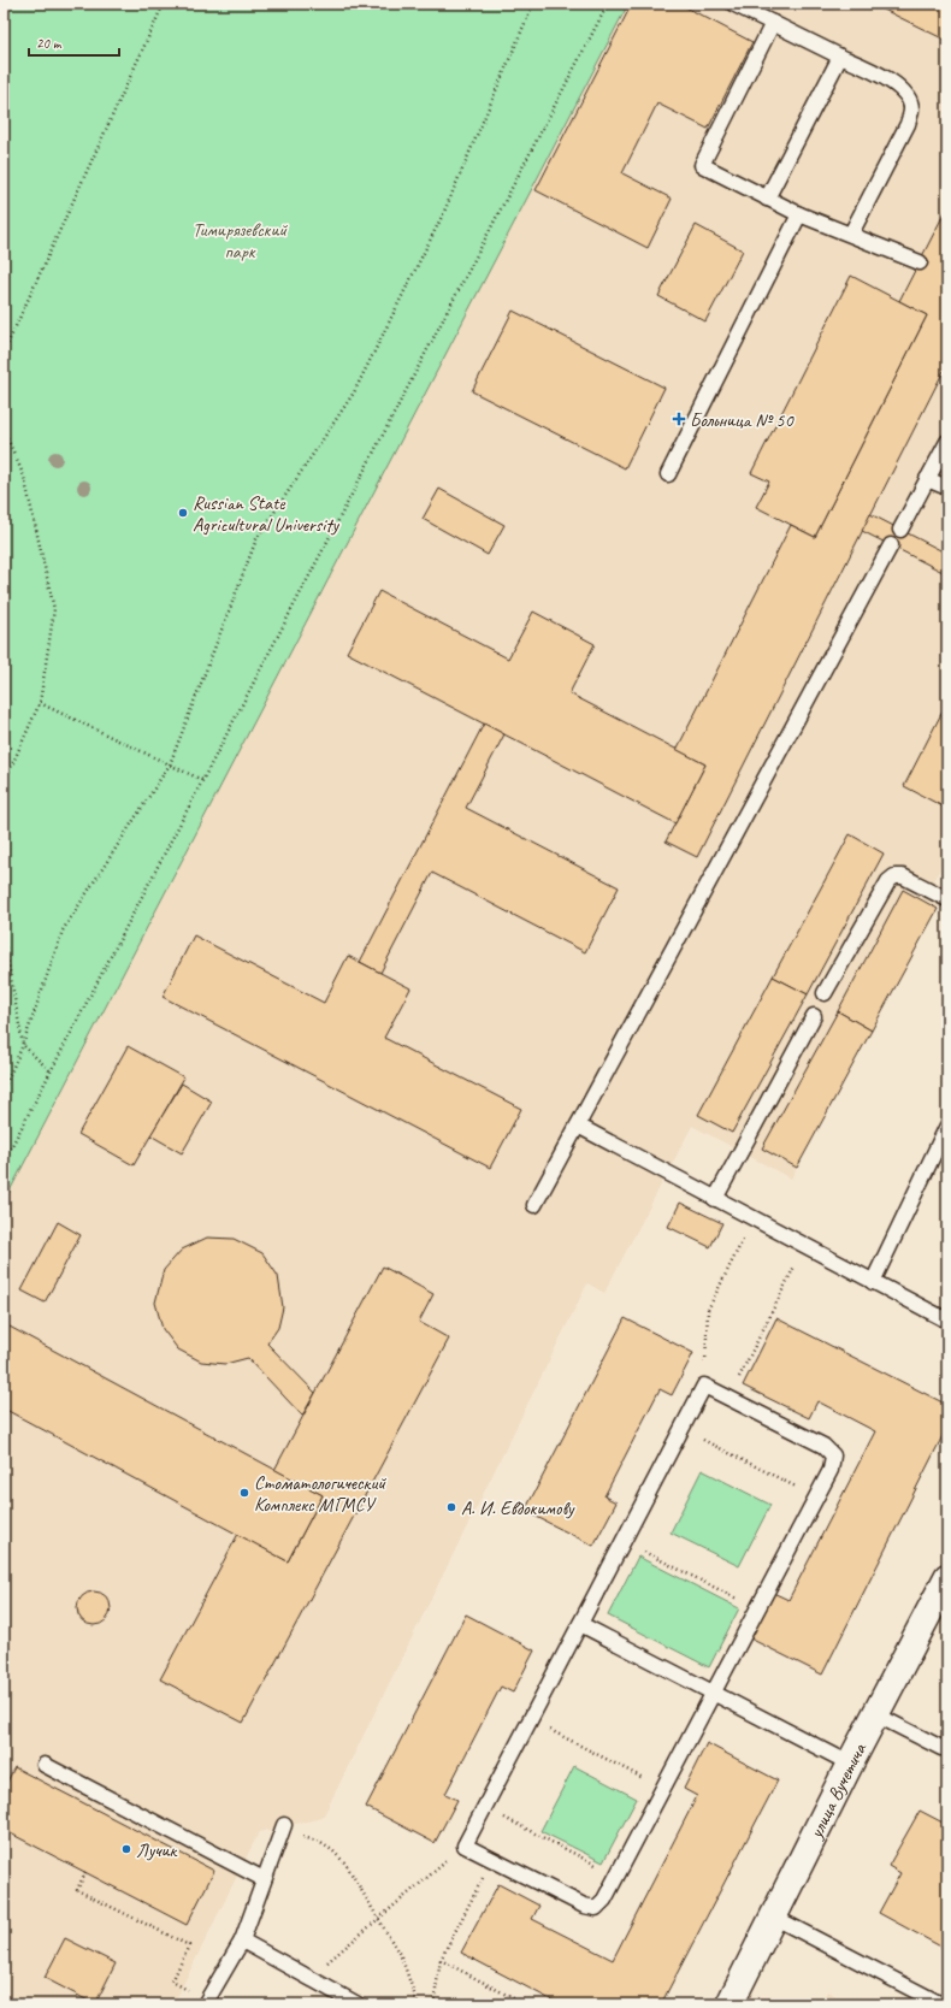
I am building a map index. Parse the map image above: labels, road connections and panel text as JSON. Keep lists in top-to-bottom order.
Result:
{
  "streets": {
    "street": ["улица Вучетича"]
  },
  "parks": ["Тимирязевский парк"],
  "places": {
    "health": ["Больница № 50"],
    "other": [
      "Russian State Agricultural University",
      "Стоматологический Комплекс МГМСУ",
      "А. И. Евдокимову",
      "Лучик"
    ]
  },
  "scale_bar": "20 m"
}
